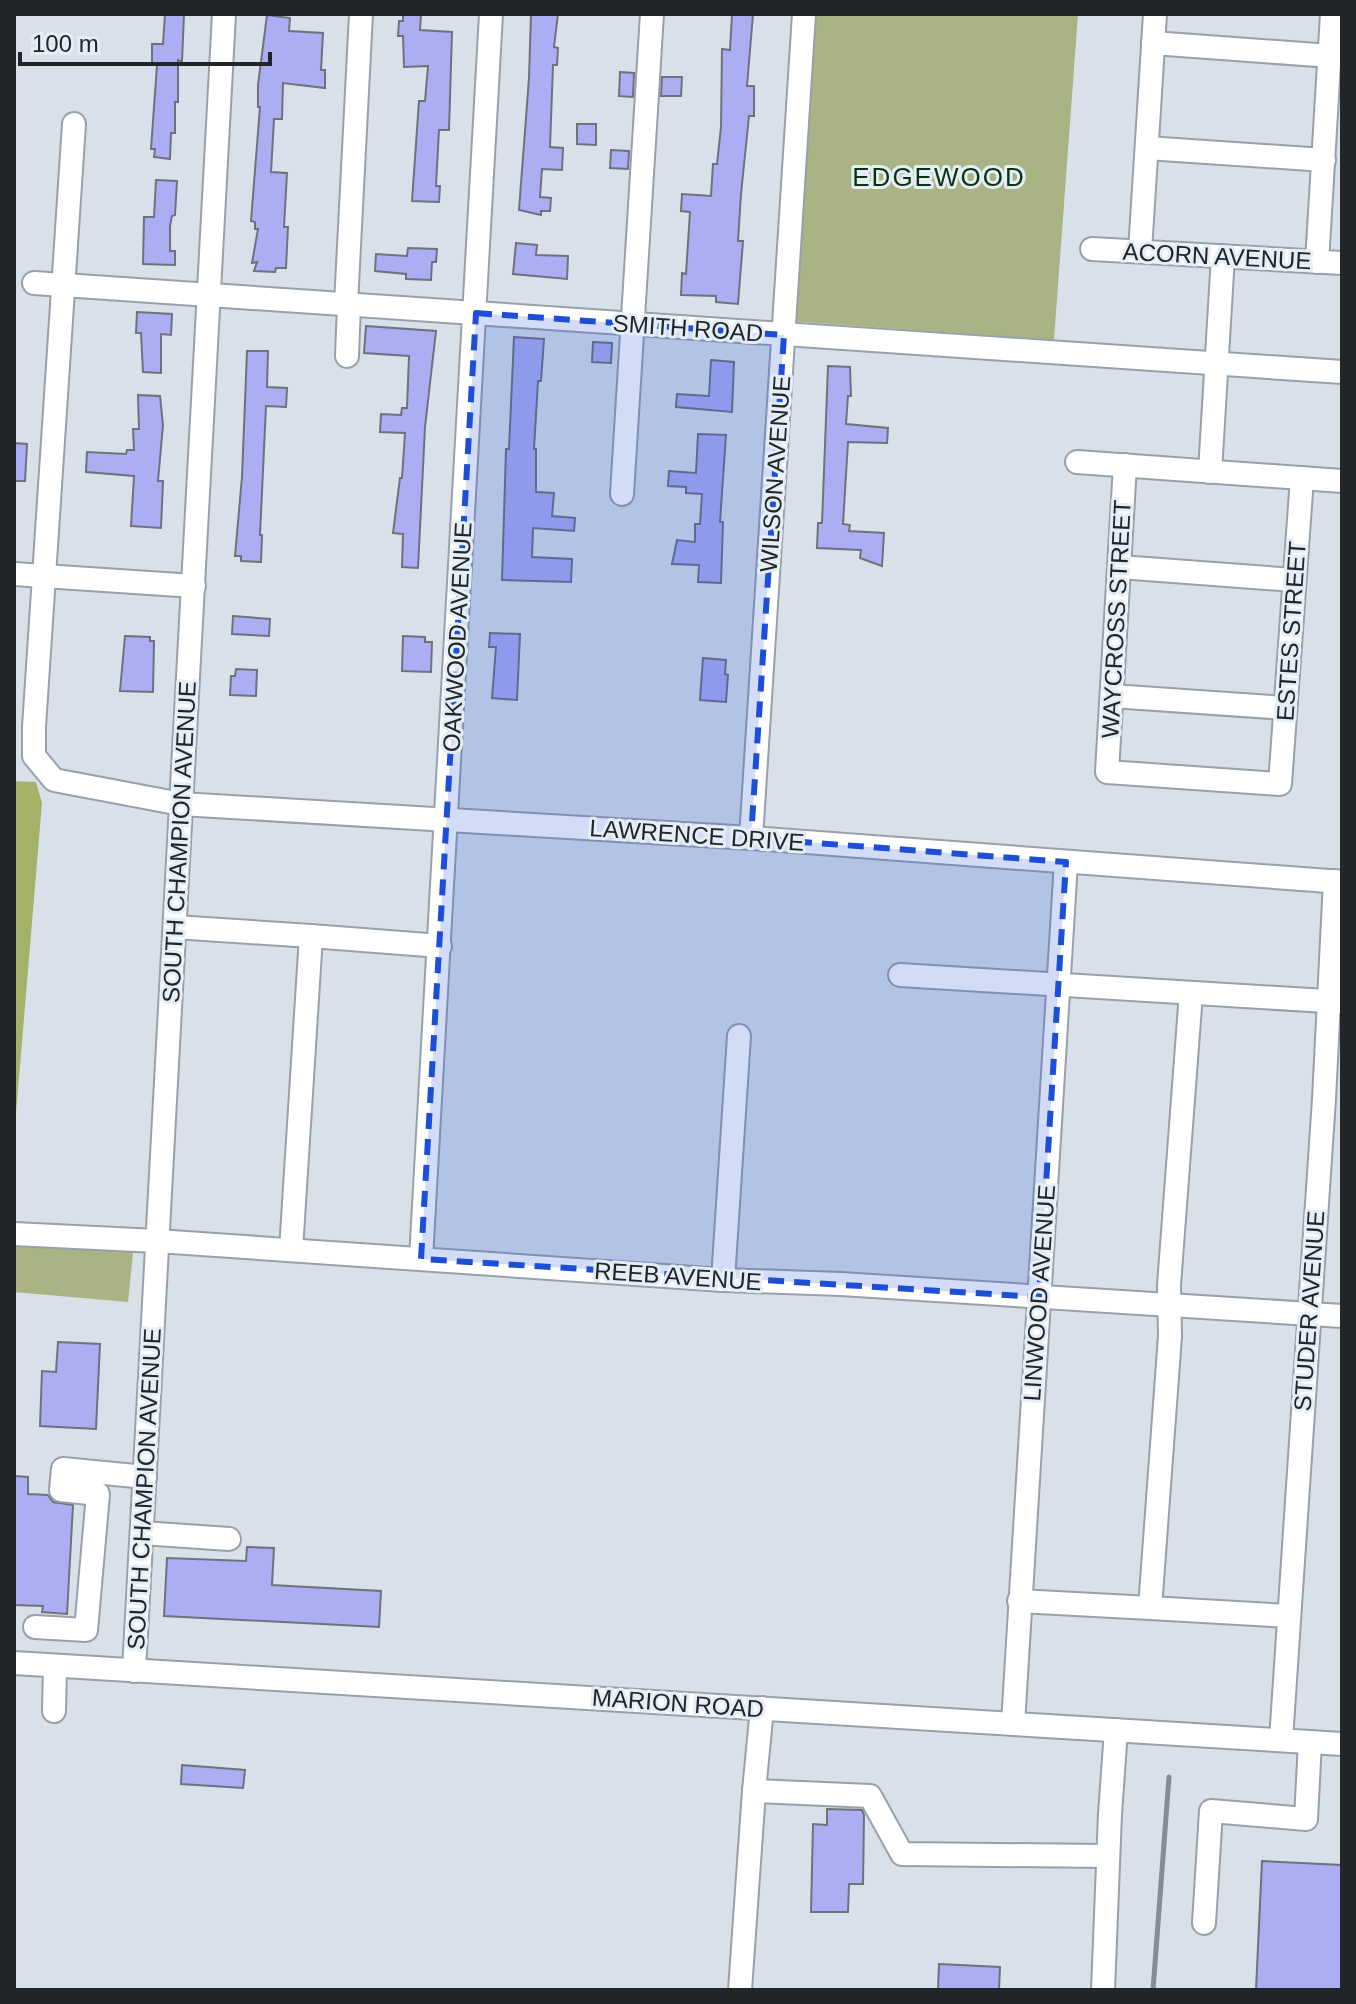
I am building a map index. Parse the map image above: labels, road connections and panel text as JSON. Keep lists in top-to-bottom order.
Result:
{
  "streets": {
    "street": [
      "ACORN AVENUE",
      "SMITH ROAD",
      "WILSON AVENUE",
      "WAYCROSS STREET",
      "ESTES STREET",
      "OAKWOOD AVENUE",
      "LAWRENCE DRIVE",
      "SOUTH CHAMPION AVENUE",
      "REEB AVENUE",
      "LINWOOD AVENUE",
      "STUDER AVENUE",
      "MARION ROAD"
    ]
  },
  "crossings": [
    ["SMITH ROAD", "WILSON AVENUE"],
    ["SMITH ROAD", "OAKWOOD AVENUE"],
    ["SMITH ROAD", "SOUTH CHAMPION AVENUE"],
    ["WILSON AVENUE", "LAWRENCE DRIVE"],
    ["WAYCROSS STREET", "ESTES STREET"],
    ["OAKWOOD AVENUE", "LAWRENCE DRIVE"],
    ["OAKWOOD AVENUE", "REEB AVENUE"],
    ["LAWRENCE DRIVE", "SOUTH CHAMPION AVENUE"],
    ["LAWRENCE DRIVE", "LINWOOD AVENUE"],
    ["LAWRENCE DRIVE", "STUDER AVENUE"],
    ["SOUTH CHAMPION AVENUE", "REEB AVENUE"],
    ["SOUTH CHAMPION AVENUE", "MARION ROAD"],
    ["REEB AVENUE", "LINWOOD AVENUE"],
    ["REEB AVENUE", "STUDER AVENUE"],
    ["LINWOOD AVENUE", "MARION ROAD"],
    ["STUDER AVENUE", "MARION ROAD"]
  ],
  "districts": ["EDGEWOOD"],
  "scale_bar": "100 m"
}
